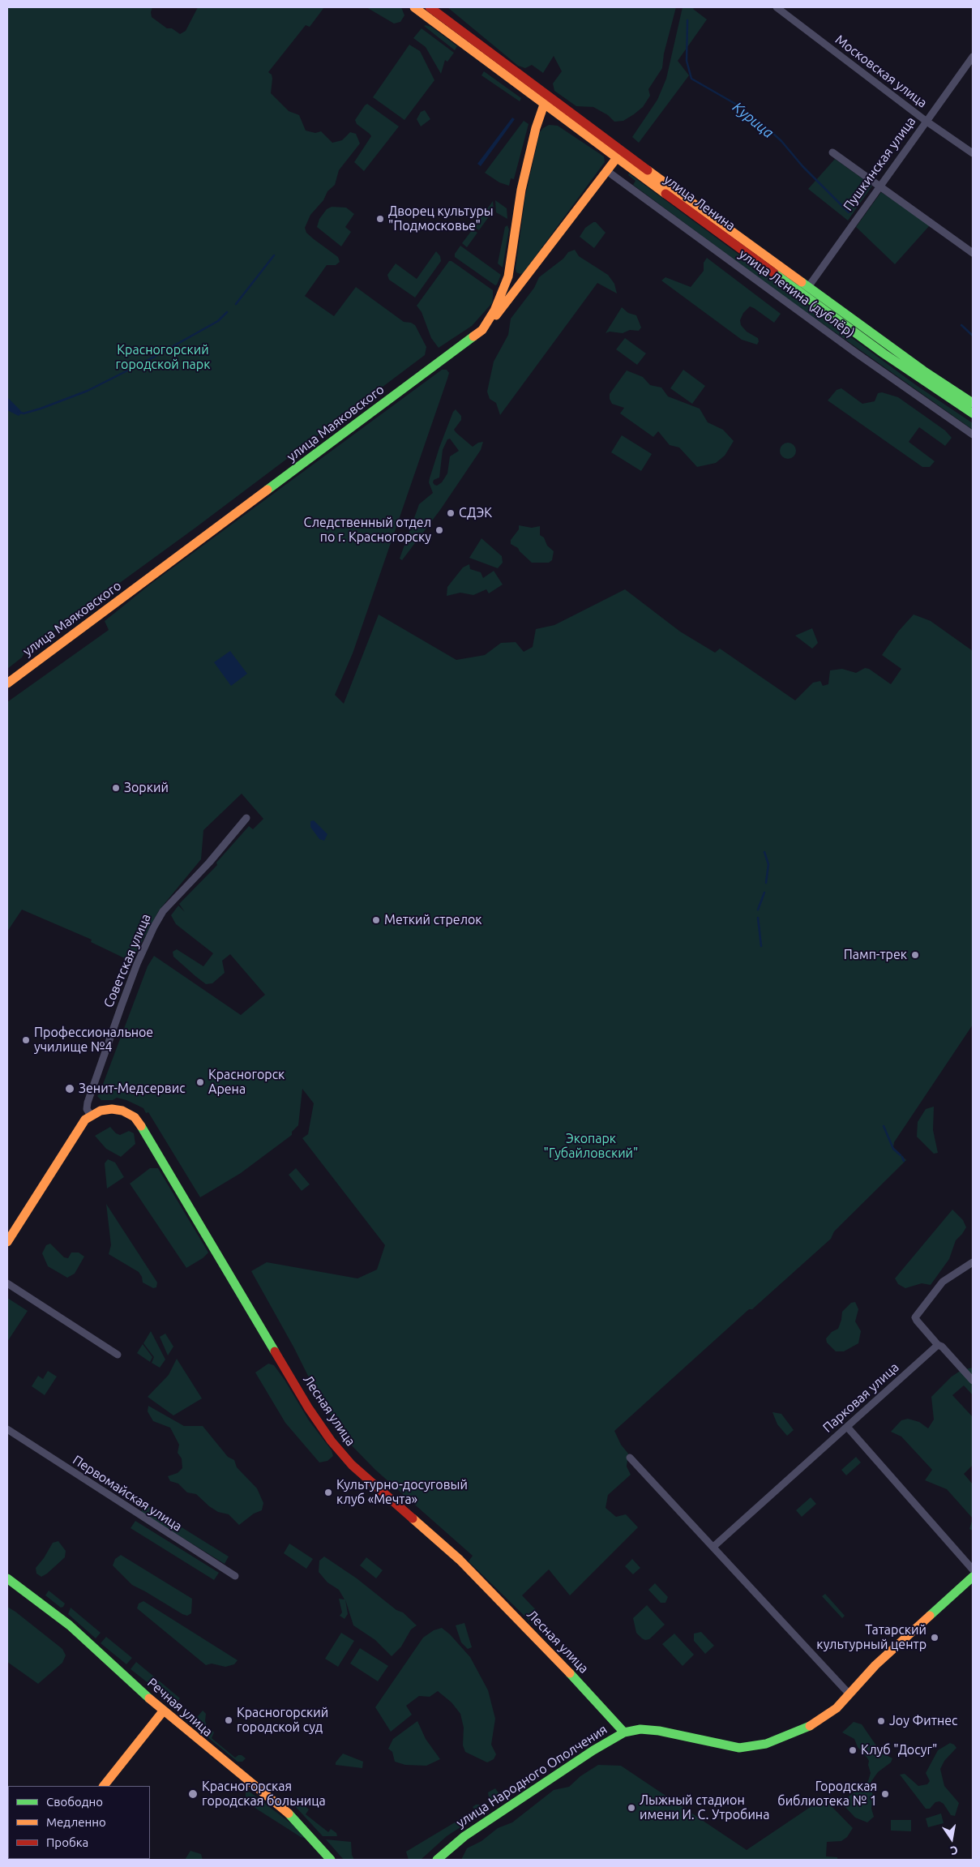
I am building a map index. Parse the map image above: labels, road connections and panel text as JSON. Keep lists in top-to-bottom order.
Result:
{
  "streets": {
    "main road": [
      "улица Ленина",
      "улица Маяковского",
      "Лесная улица",
      "Речная улица",
      "улица Народного Ополчения"
    ],
    "street": [
      "Московская улица",
      "Пушкинская улица",
      "улица Ленина (дублёр)",
      "Советская улица",
      "Парковая улица",
      "Первомайская улица"
    ]
  },
  "crossings": [
    ["Московская улица", "Пушкинская улица"],
    ["Пушкинская улица", "улица Ленина"],
    ["улица Ленина", "улица Маяковского"],
    ["Советская улица", "Лесная улица"],
    ["Лесная улица", "улица Народного Ополчения"]
  ],
  "water": ["Курица"],
  "parks": ["Красногорский городской парк", "Экопарк \"Губайловский\""],
  "places": [
    "Дворец культуры \"Подмосковье\"",
    "СДЭК",
    "Следственный отдел по г. Красногорску",
    "Зоркий",
    "Меткий стрелок",
    "Памп-трек",
    "Профессиональное училище №4",
    "Красногорск Арена",
    "Зенит-Медсервис",
    "Культурно-досуговый клуб «Мечта»",
    "Татарский культурный центр",
    "Красногорский городской суд",
    "Joy Фитнес",
    "Клуб \"Досуг\"",
    "Красногорская городская больница",
    "Городская библиотека № 1",
    "Лыжный стадион имени И. С. Утробина"
  ],
  "legend": ["Свободно", "Медленно", "Пробка"],
  "north": "bottom"
}
